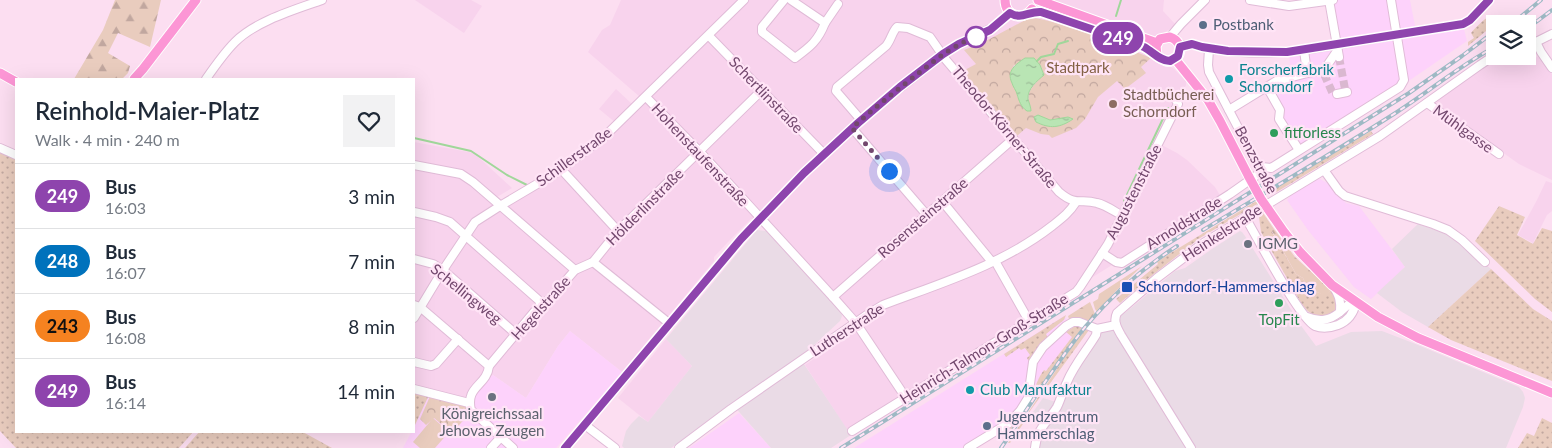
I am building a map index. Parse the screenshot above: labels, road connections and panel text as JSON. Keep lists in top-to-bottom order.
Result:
{
  "streets": {
    "main road": ["Benzstraße"],
    "street": [
      "Schertlinstraße",
      "Theodor-Körner-Straße",
      "Mühlgasse",
      "Hohenstaufenstraße",
      "Schillerstraße",
      "Augustenstraße",
      "Hölderlinstraße",
      "Rosensteinstraße",
      "Arnoldstraße",
      "Heinkelstraße",
      "Schellingweg",
      "Hegelstraße",
      "Lutherstraße",
      "Heinrich-Talmon-Groß-Straße"
    ]
  },
  "crossings": [
    ["Schertlinstraße", "Schillerstraße"],
    ["Schertlinstraße", "Hölderlinstraße"],
    ["Theodor-Körner-Straße", "Augustenstraße"],
    ["Theodor-Körner-Straße", "Rosensteinstraße"],
    ["Theodor-Körner-Straße", "Lutherstraße"],
    ["Mühlgasse", "Heinkelstraße"],
    ["Hohenstaufenstraße", "Schillerstraße"],
    ["Hohenstaufenstraße", "Hölderlinstraße"],
    ["Hohenstaufenstraße", "Rosensteinstraße"],
    ["Hohenstaufenstraße", "Lutherstraße"],
    ["Hohenstaufenstraße", "Heinrich-Talmon-Groß-Straße"],
    ["Schillerstraße", "Schellingweg"],
    ["Augustenstraße", "Arnoldstraße"],
    ["Augustenstraße", "Heinrich-Talmon-Groß-Straße"],
    ["Hölderlinstraße", "Hegelstraße"],
    ["Arnoldstraße", "Heinrich-Talmon-Groß-Straße"],
    ["Schellingweg", "Hegelstraße"]
  ],
  "parks": ["Stadtpark"],
  "places": {
    "other": [
      "Postbank",
      "Forscherfabrik Schorndorf",
      "Stadtbücherei Schorndorf",
      "fitforless",
      "IGMG",
      "TopFit",
      "Club Manufaktur",
      "Königreichssaal Jehovas Zeugen",
      "Jugendzentrum Hammerschlag"
    ],
    "transit": ["Schorndorf-Hammerschlag"]
  },
  "lines": ["bus line 249"],
  "page": {
    "on_map": "249",
    "heading": ["Reinhold-Maier-Platz", "Walk · 4 min · 240 m"],
    "list": [
      {
        "mark": "249",
        "name": "Bus",
        "note": "16:03",
        "value": "3 min"
      },
      {
        "mark": "248",
        "name": "Bus",
        "note": "16:07",
        "value": "7 min"
      },
      {
        "mark": "243",
        "name": "Bus",
        "note": "16:08",
        "value": "8 min"
      },
      {
        "mark": "249",
        "name": "Bus",
        "note": "16:14",
        "value": "14 min"
      }
    ]
  }
}
